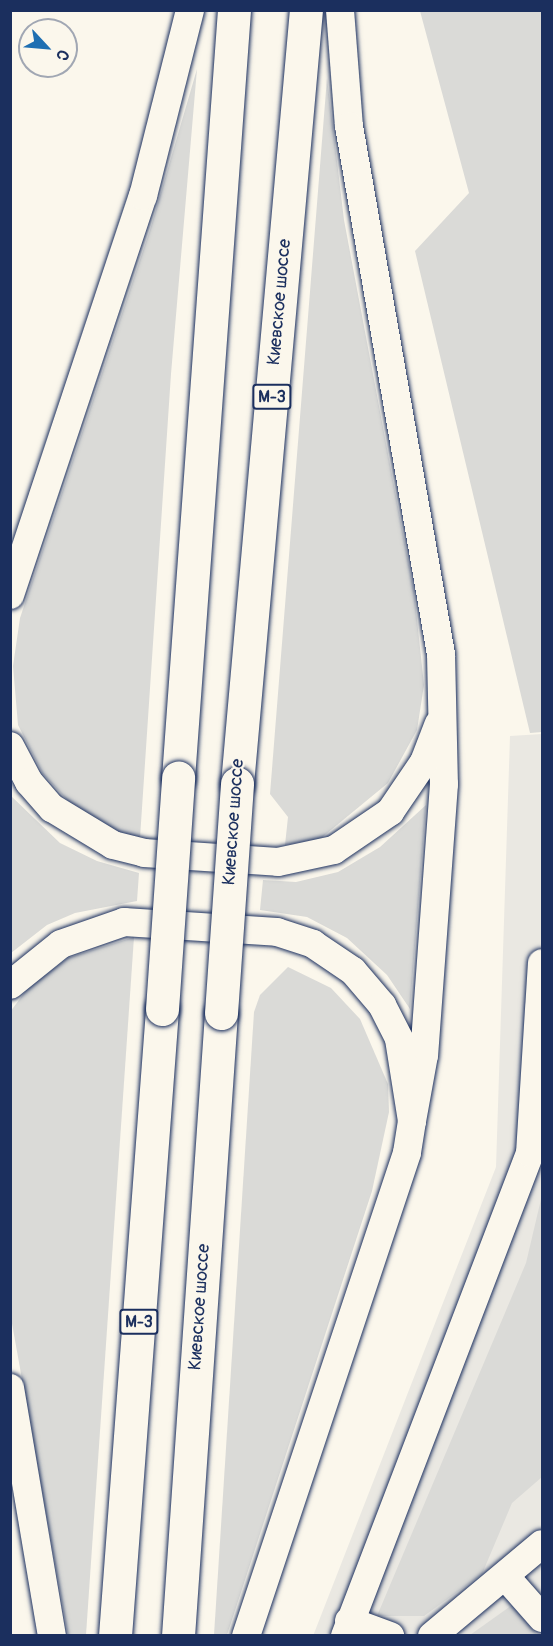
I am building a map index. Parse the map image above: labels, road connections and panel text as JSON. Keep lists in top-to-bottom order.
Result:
{
  "streets": {
    "highway": ["Киевское шоссе", "М-3"]
  },
  "north": "bottom right"
}
